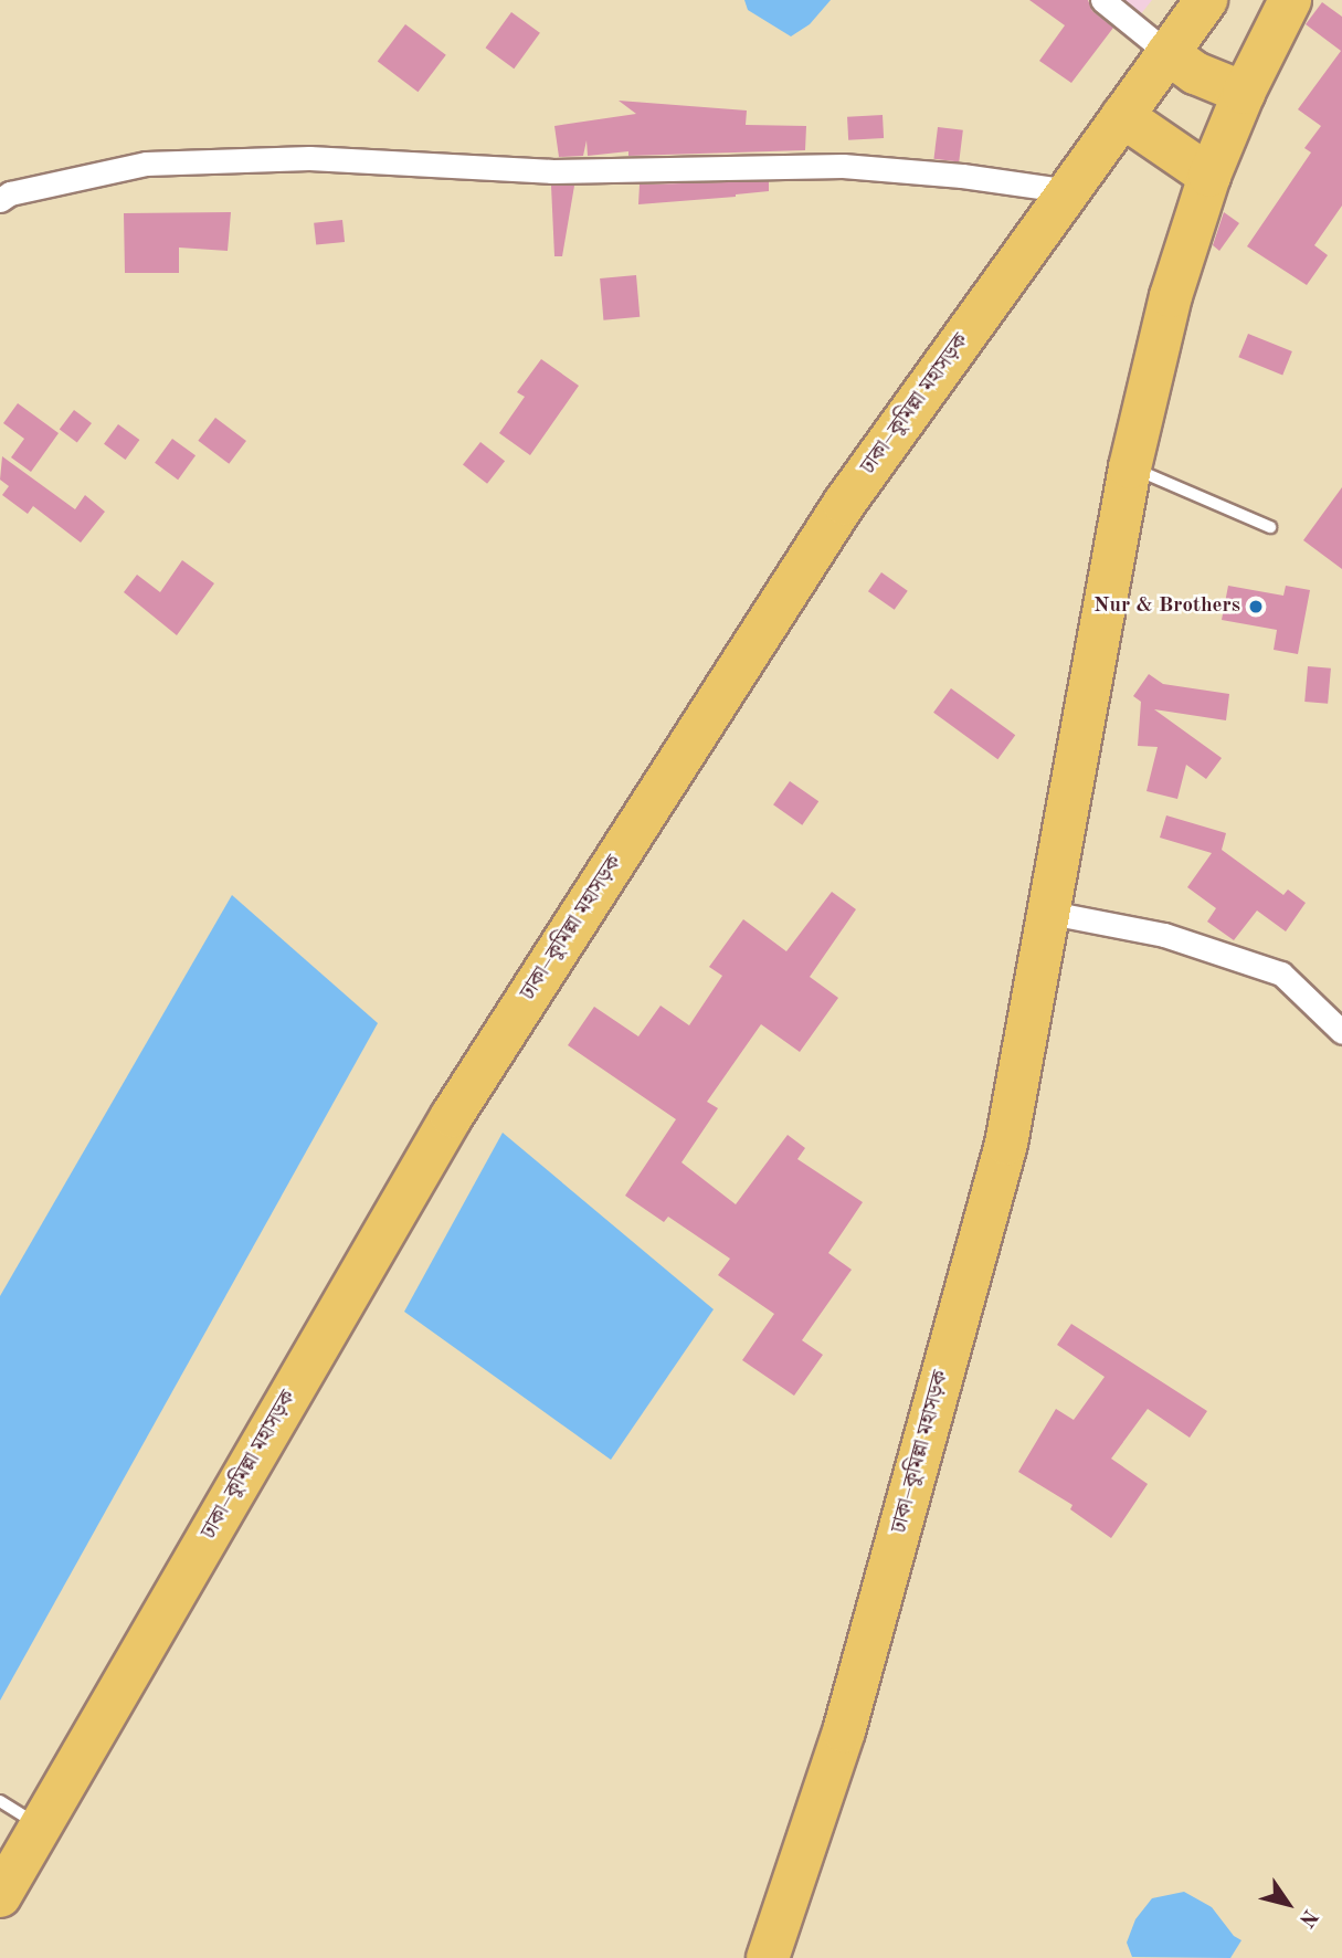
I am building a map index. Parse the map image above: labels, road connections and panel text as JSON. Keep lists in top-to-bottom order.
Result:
{
  "streets": {
    "highway": ["ঢাকা–কুমিল্লা মহাসড়ক"]
  },
  "places": ["Nur & Brothers"],
  "north": "bottom right"
}
